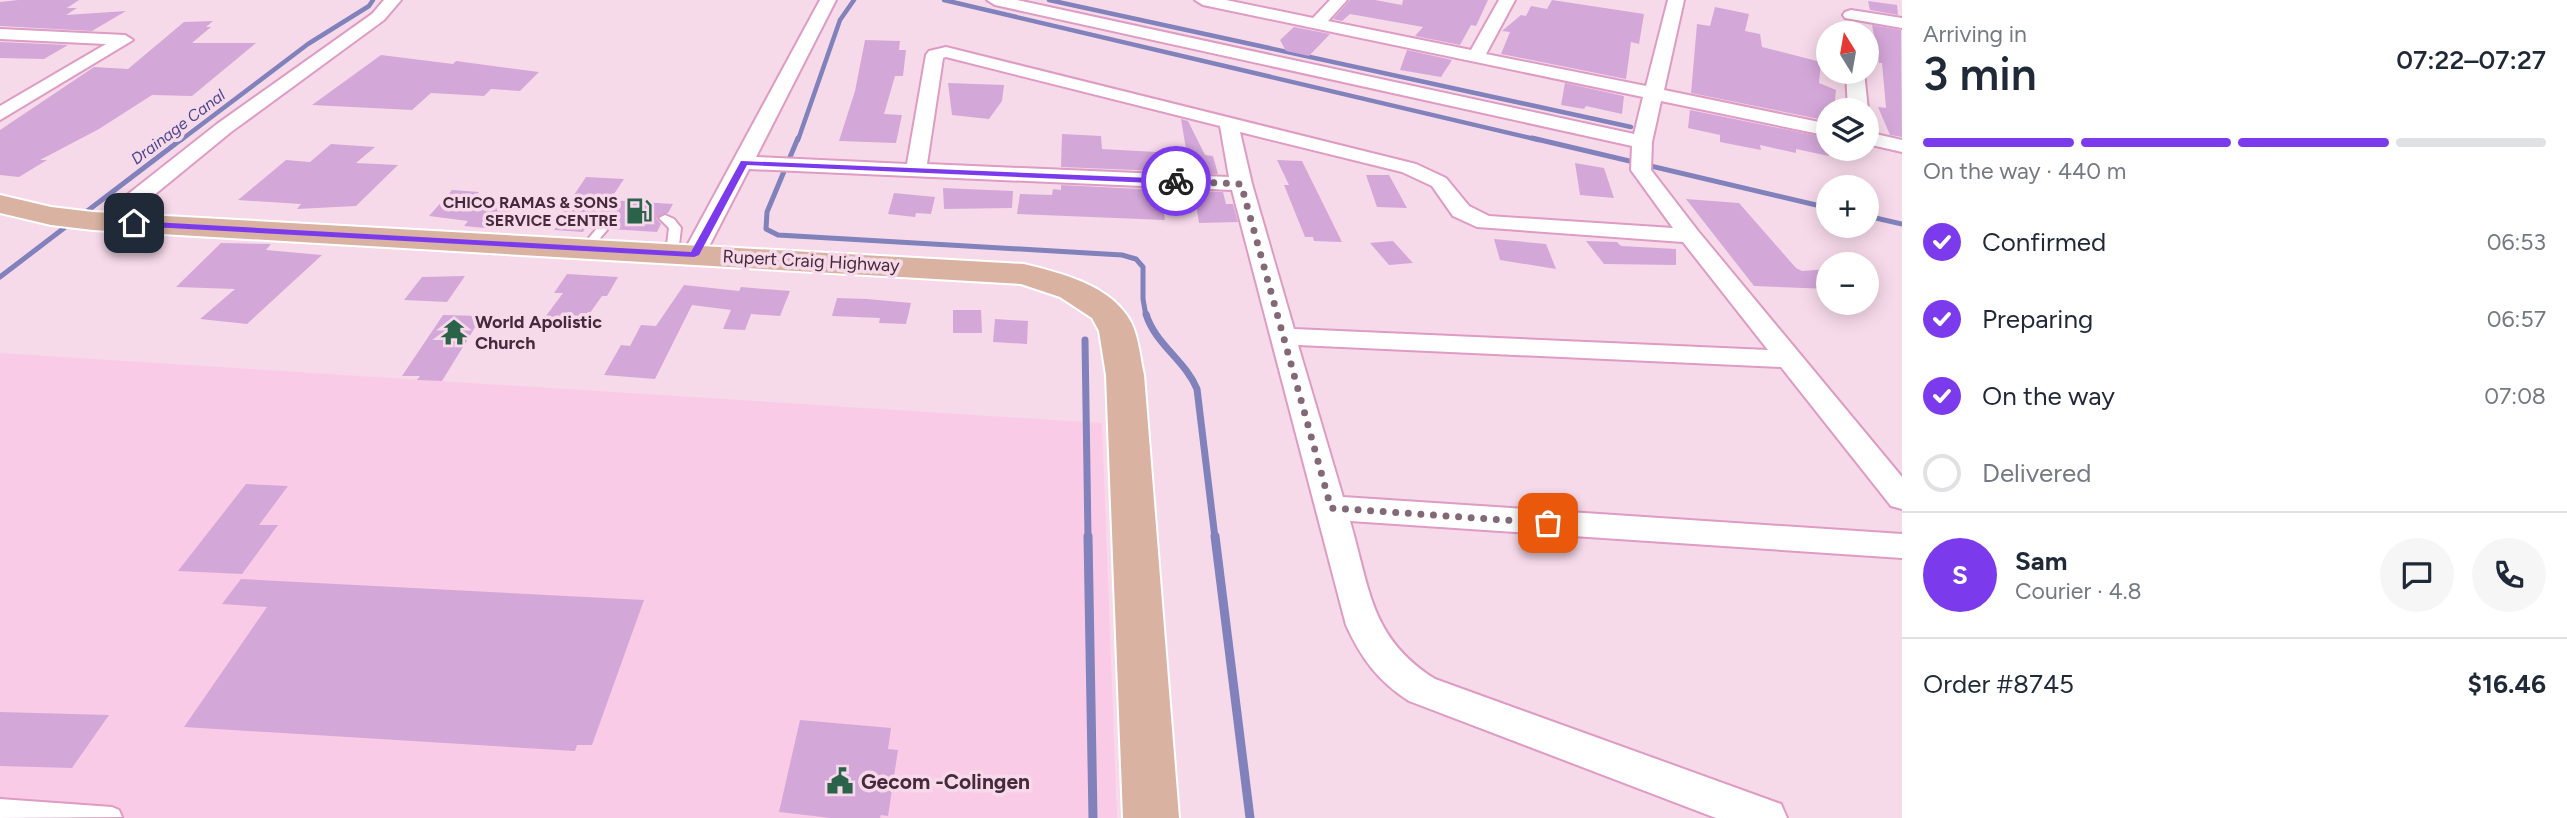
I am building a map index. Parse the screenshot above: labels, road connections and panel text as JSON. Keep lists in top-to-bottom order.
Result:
{
  "streets": {
    "main road": ["Rupert Craig Highway"]
  },
  "water": ["Drainage Canal"],
  "places": {
    "fuel station": ["CHICO RAMAS & SONS SERVICE CENTRE"],
    "temple": ["World Apolistic Church"],
    "public building": ["Gecom -Colingen"]
  },
  "north": "top",
  "page": {
    "heading": ["3 min", "Arriving in", "07:22–07:27"],
    "panel": [
      "Sam",
      "Courier · 4.8",
      "Order #8745",
      "$16.46"
    ],
    "map_buttons": ["+", "−"],
    "bar": "On the way · 440 m",
    "list": [
      ["Confirmed", "06:53"],
      ["Preparing", "06:57"],
      ["On the way", "07:08"],
      "Delivered"
    ],
    "round": "S"
  }
}
